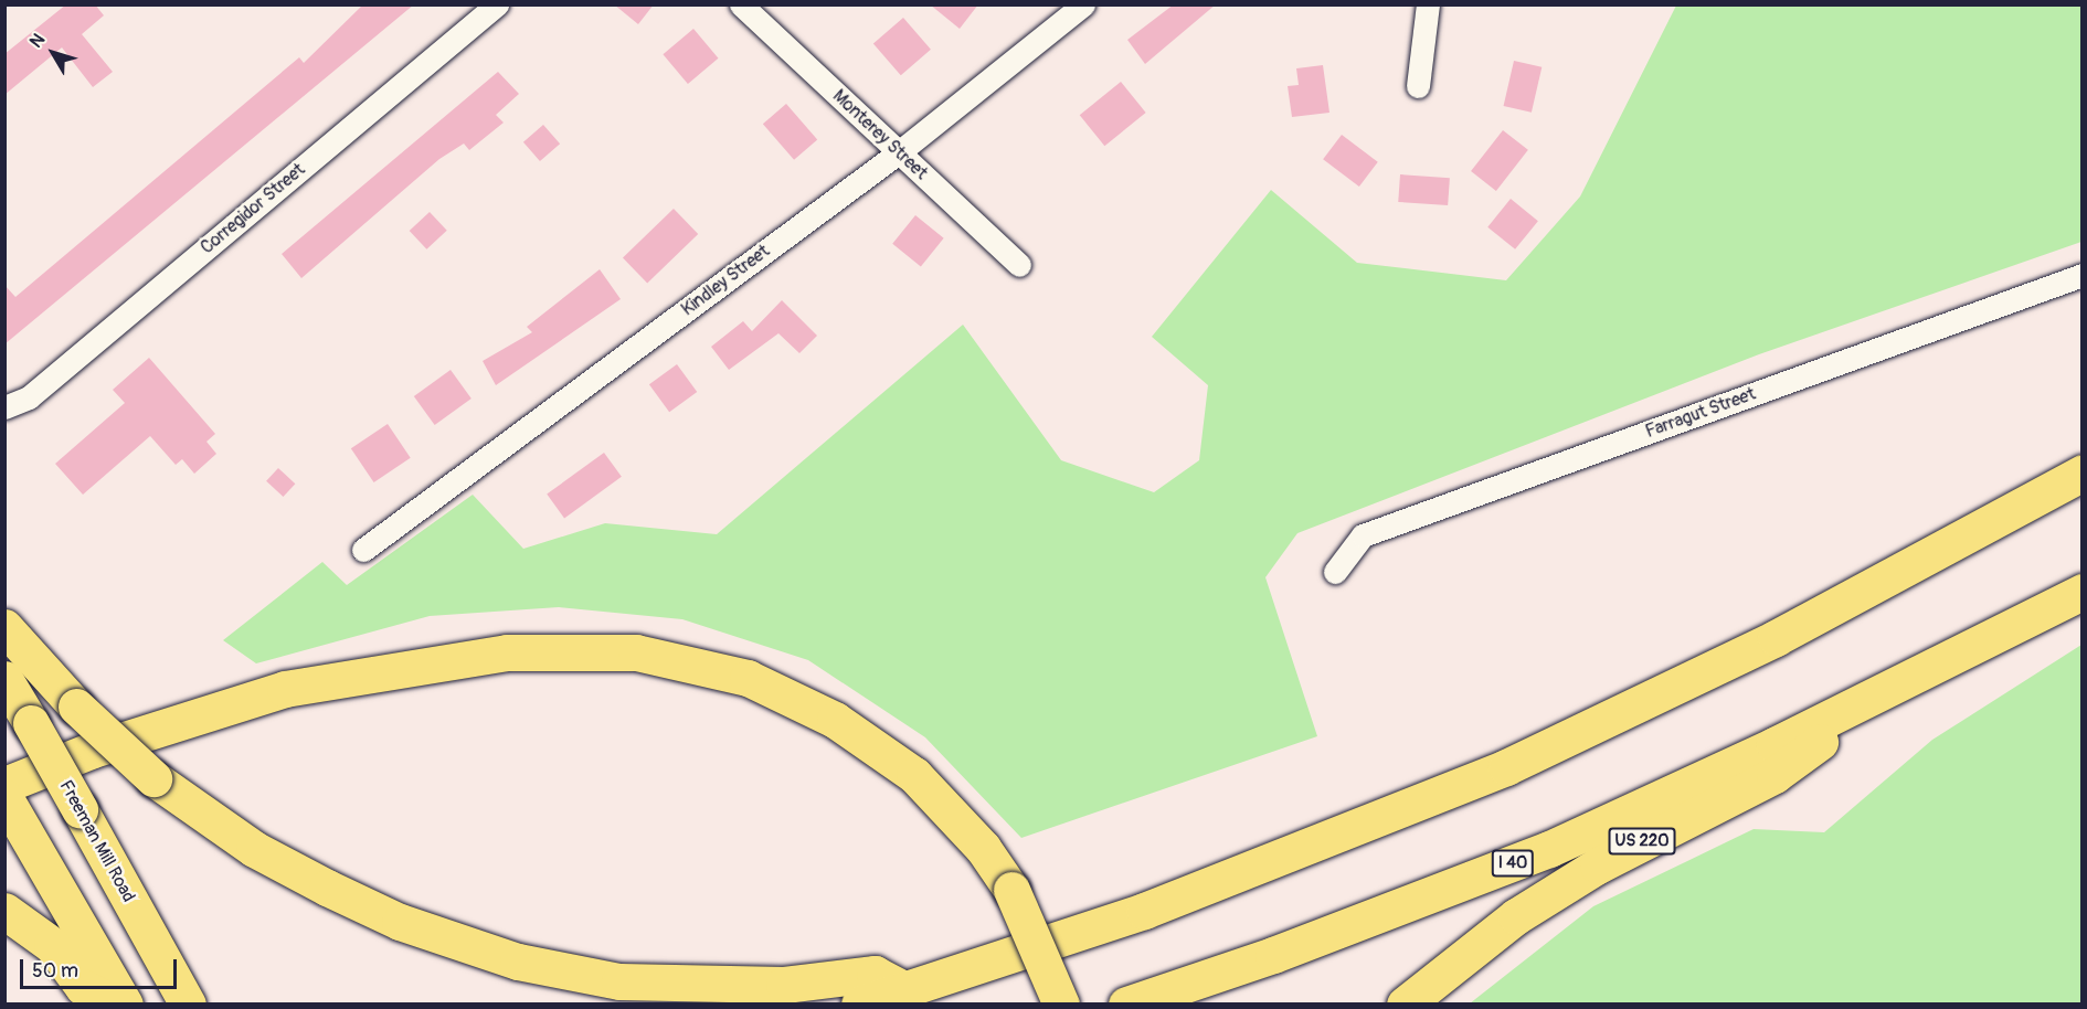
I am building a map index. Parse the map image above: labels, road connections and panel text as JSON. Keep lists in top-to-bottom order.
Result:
{
  "streets": {
    "highway": ["Freeman Mill Road", "US 220", "I 40"],
    "street": [
      "Monterey Street",
      "Corregidor Street",
      "Kindley Street",
      "Farragut Street"
    ]
  },
  "crossings": [
    ["Monterey Street", "Kindley Street"],
    ["US 220", "I 40"]
  ],
  "scale_bar": "50 m",
  "north": "top left"
}
